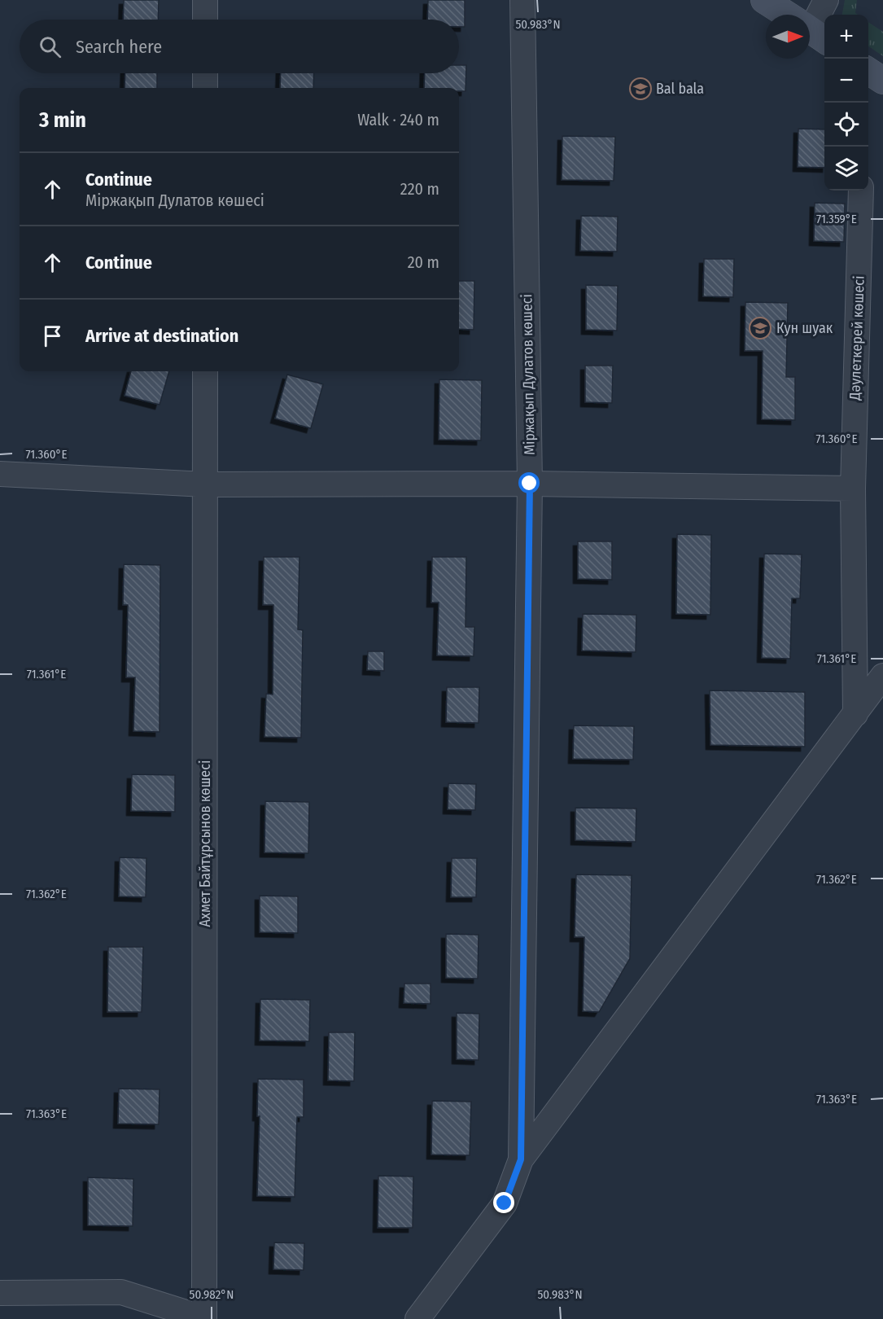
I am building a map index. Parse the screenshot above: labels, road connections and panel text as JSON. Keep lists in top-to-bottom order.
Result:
{
  "streets": {
    "street": ["Дәулеткерей көшесі", "Міржақып Дулатов көшесі", "Ахмет Байтұрсынов көшесі"]
  },
  "places": {
    "school or university": ["Bal bala", "Кун шуак"]
  },
  "north": "right",
  "page": {
    "map_buttons": ["+", "−"],
    "search": "Search here",
    "heading": ["3 min", "Walk · 240 m"],
    "list": [
      ["Continue", "Міржақып Дулатов көшесі", "220 m"],
      ["Continue", "20 m"],
      "Arrive at destination"
    ]
  },
  "coordinates": [
    "50.983°N",
    "71.359°E",
    "71.360°E",
    "71.361°E",
    "71.362°E",
    "71.363°E",
    "50.982°N"
  ]
}
